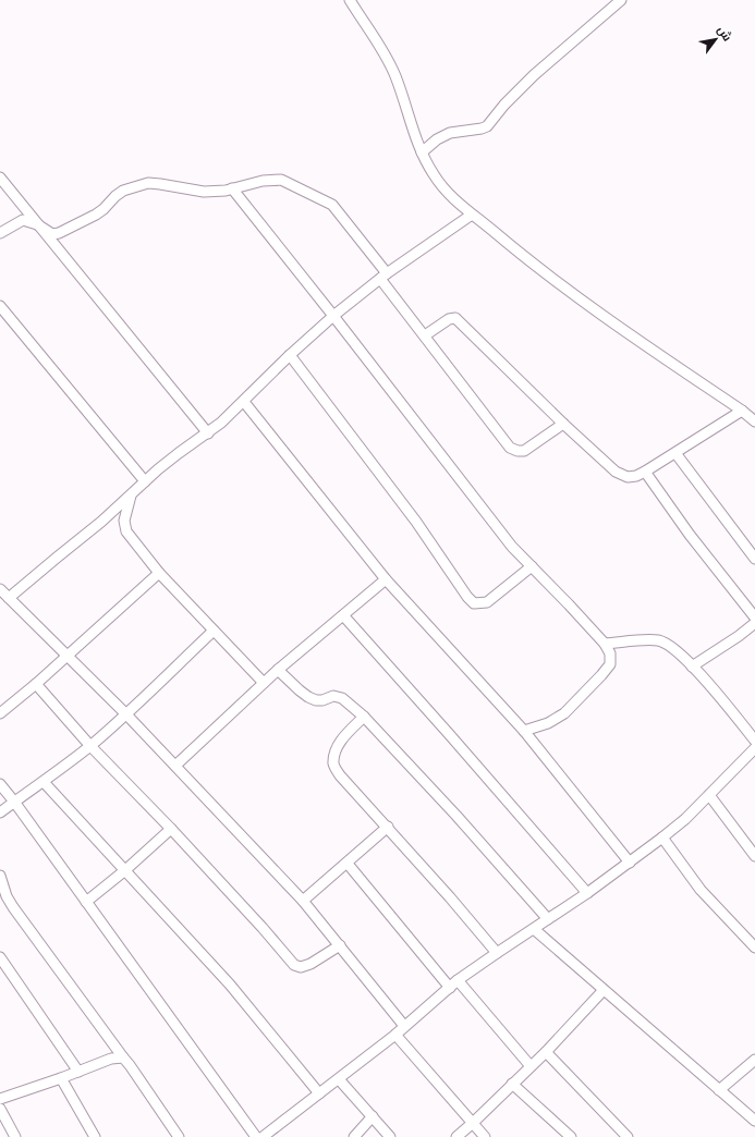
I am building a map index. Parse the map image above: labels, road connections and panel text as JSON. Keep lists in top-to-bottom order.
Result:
{
  "north": "top right"
}
